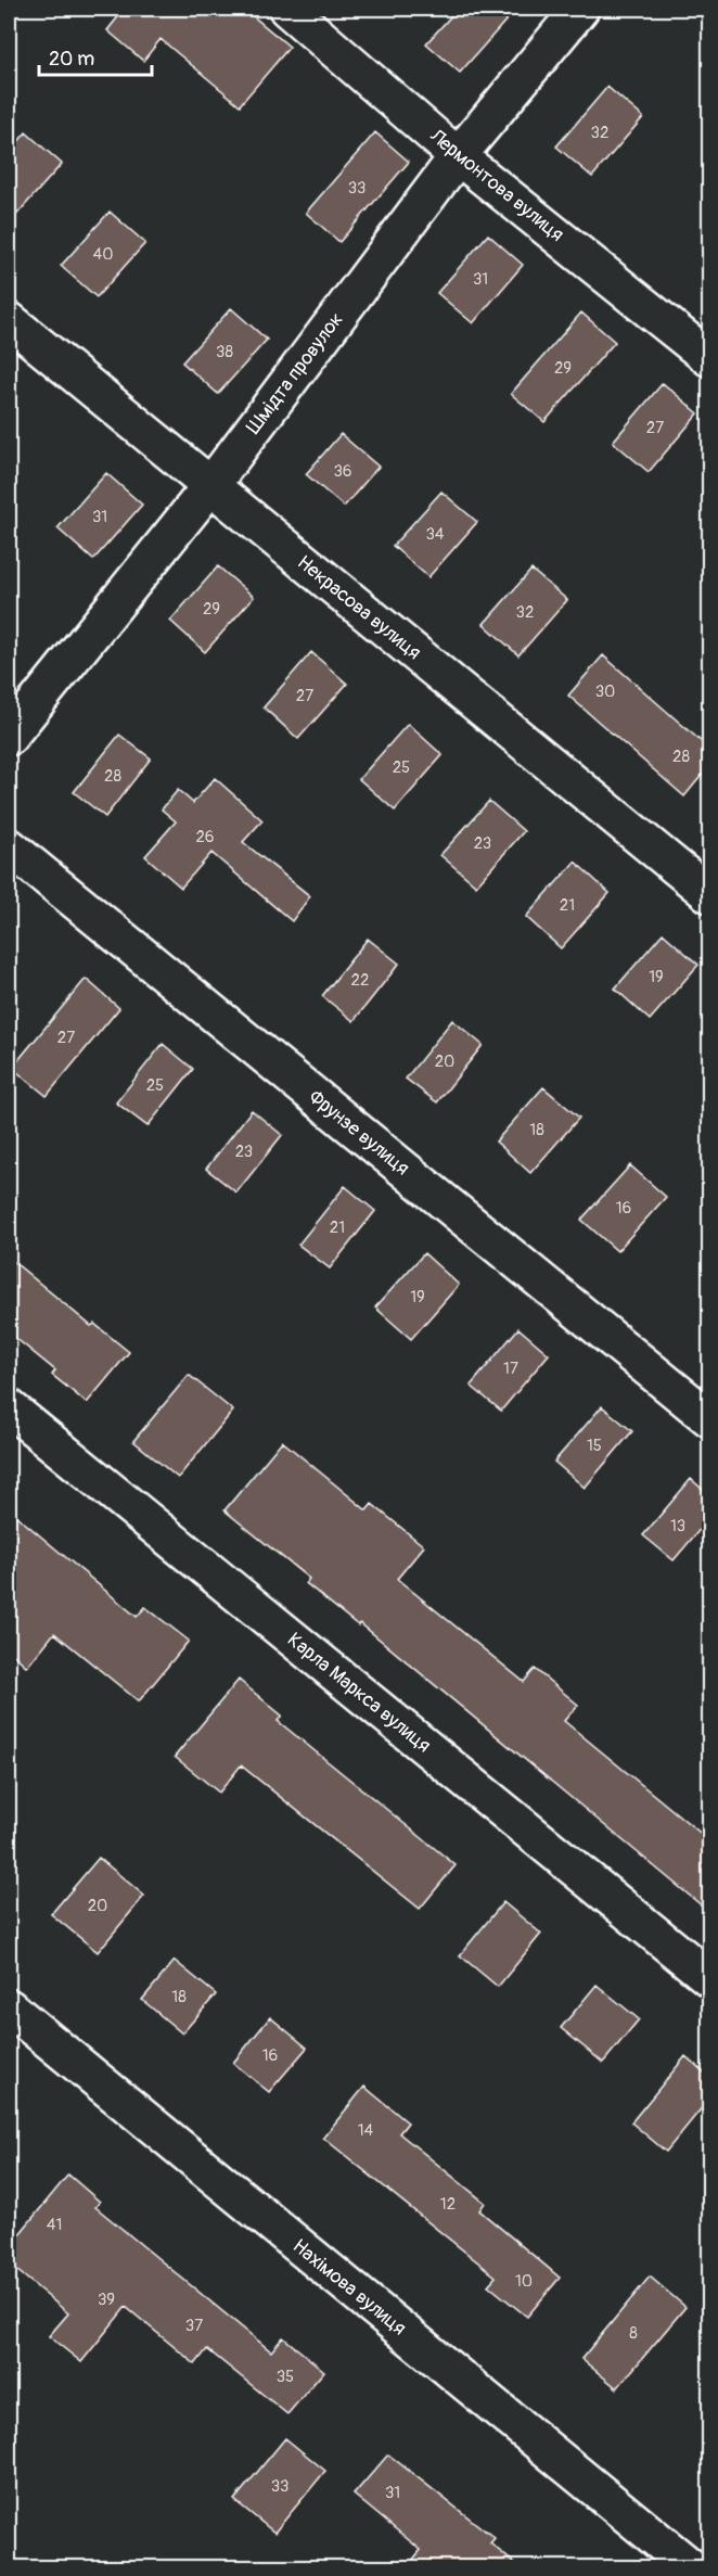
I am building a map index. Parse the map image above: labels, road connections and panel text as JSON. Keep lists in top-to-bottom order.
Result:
{
  "streets": {
    "street": [
      "Лермонтова вулиця",
      "Шмідта провулок",
      "Некрасова вулиця",
      "Фрунзе вулиця",
      "Карла Маркса вулиця",
      "Нахімова вулиця"
    ]
  },
  "crossings": [
    ["Лермонтова вулиця", "Шмідта провулок"],
    ["Шмідта провулок", "Некрасова вулиця"]
  ],
  "house_numbers": [
    "32",
    "33",
    "40",
    "31",
    "38",
    "29",
    "27",
    "36",
    "31",
    "34",
    "29",
    "32",
    "30",
    "27",
    "28",
    "25",
    "28",
    "26",
    "23",
    "21",
    "19",
    "22",
    "27",
    "20",
    "25",
    "18",
    "23",
    "16",
    "21",
    "19",
    "17",
    "15",
    "13",
    "20",
    "18",
    "16",
    "14",
    "12",
    "41",
    "10",
    "39",
    "37",
    "8",
    "35",
    "33",
    "31"
  ],
  "scale_bar": "20 m"
}
